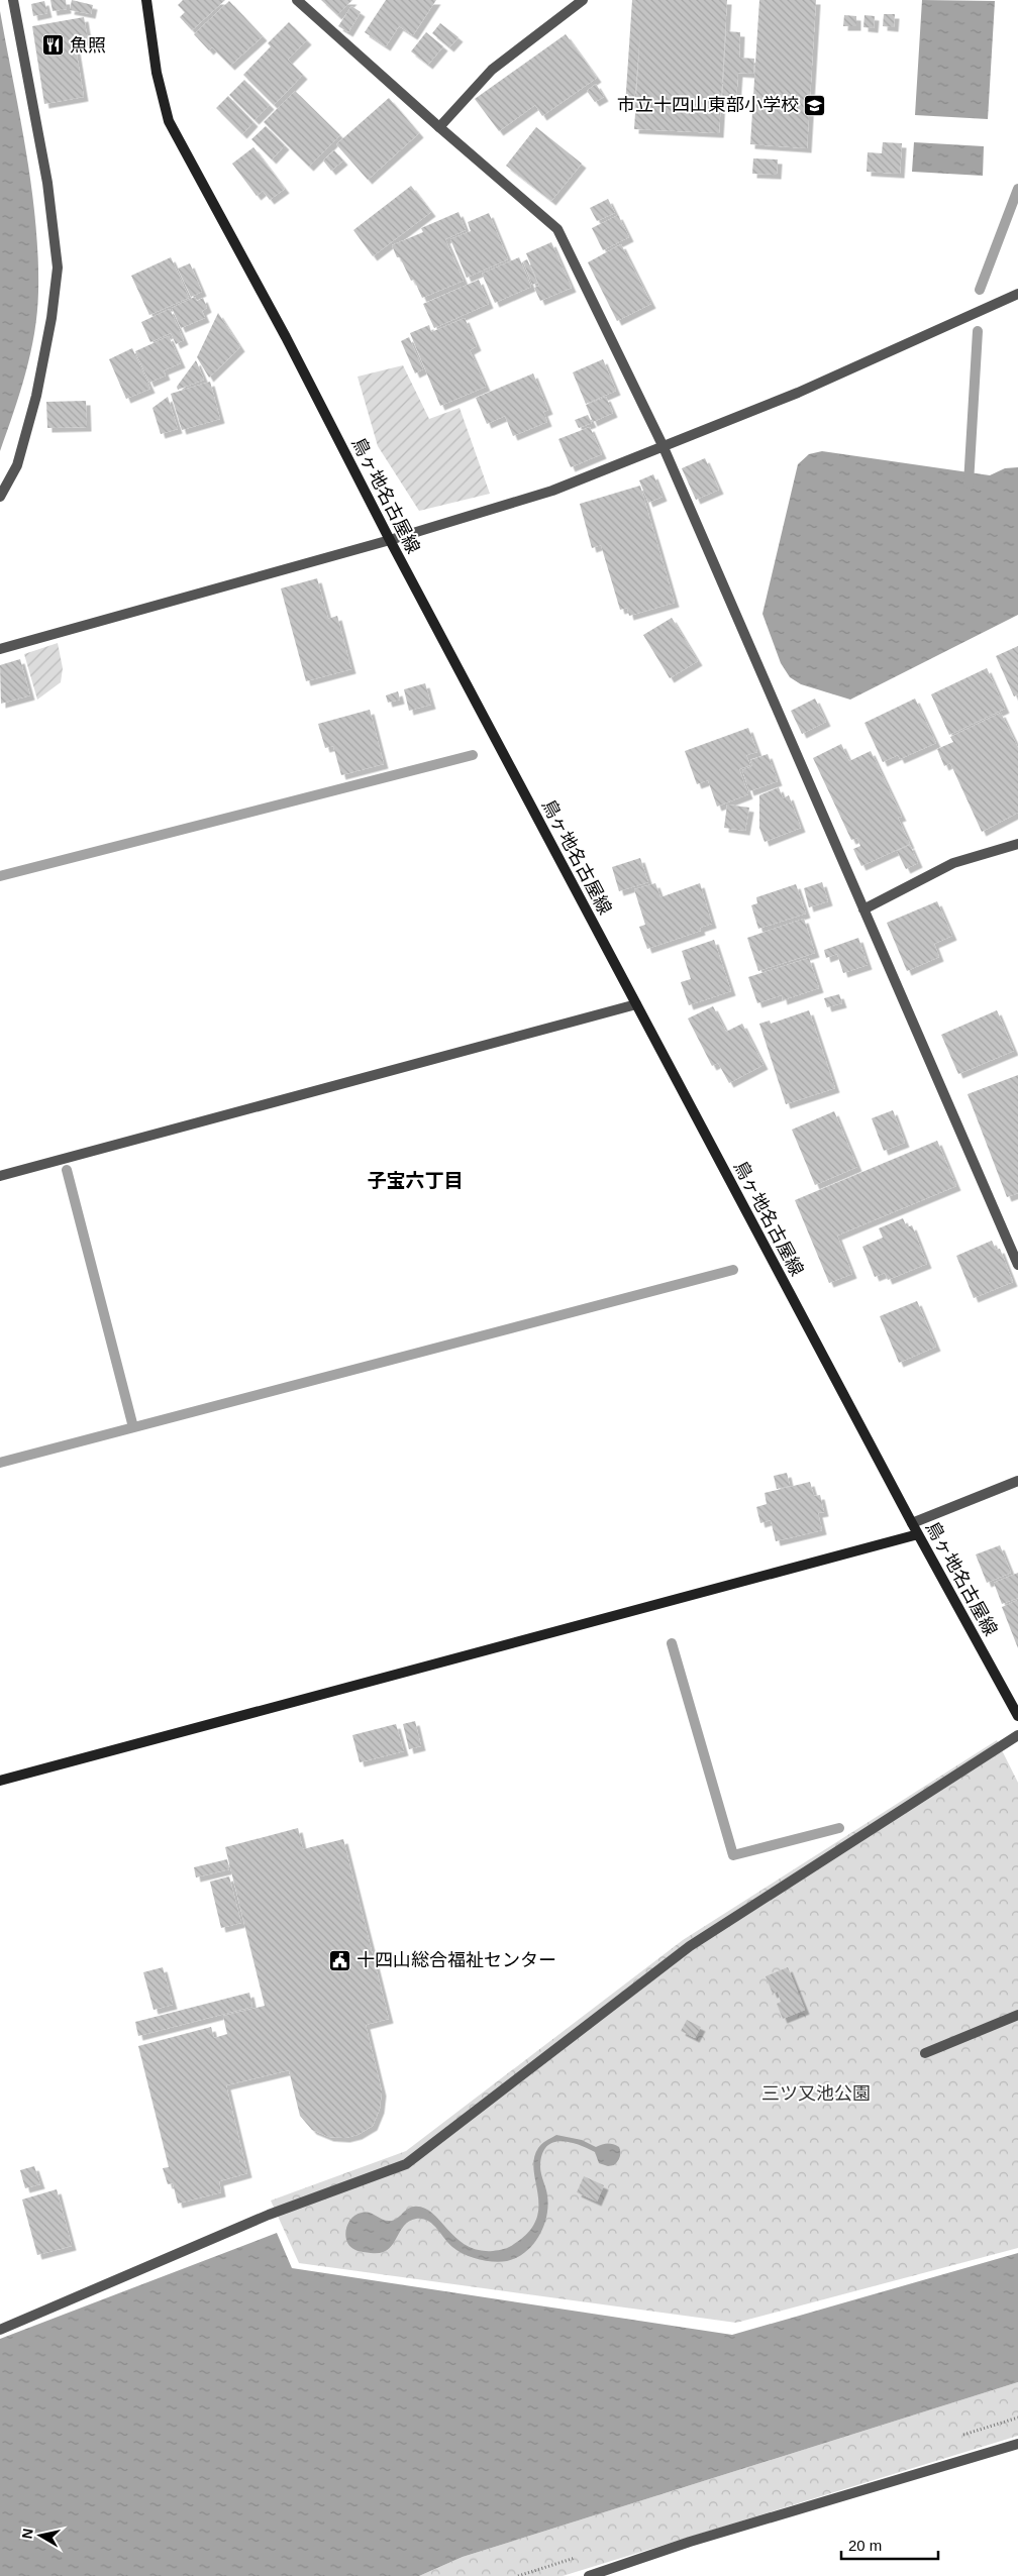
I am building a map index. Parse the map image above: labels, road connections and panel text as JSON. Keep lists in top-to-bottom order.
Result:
{
  "streets": {
    "main road": ["鳥ヶ地名古屋線"]
  },
  "districts": ["子宝六丁目"],
  "parks": ["三ツ又池公園"],
  "places": {
    "restaurant": ["魚照"],
    "school or university": ["市立十四山東部小学校"],
    "public building": ["十四山総合福祉センター"]
  },
  "scale_bar": "20 m",
  "north": "left"
}
